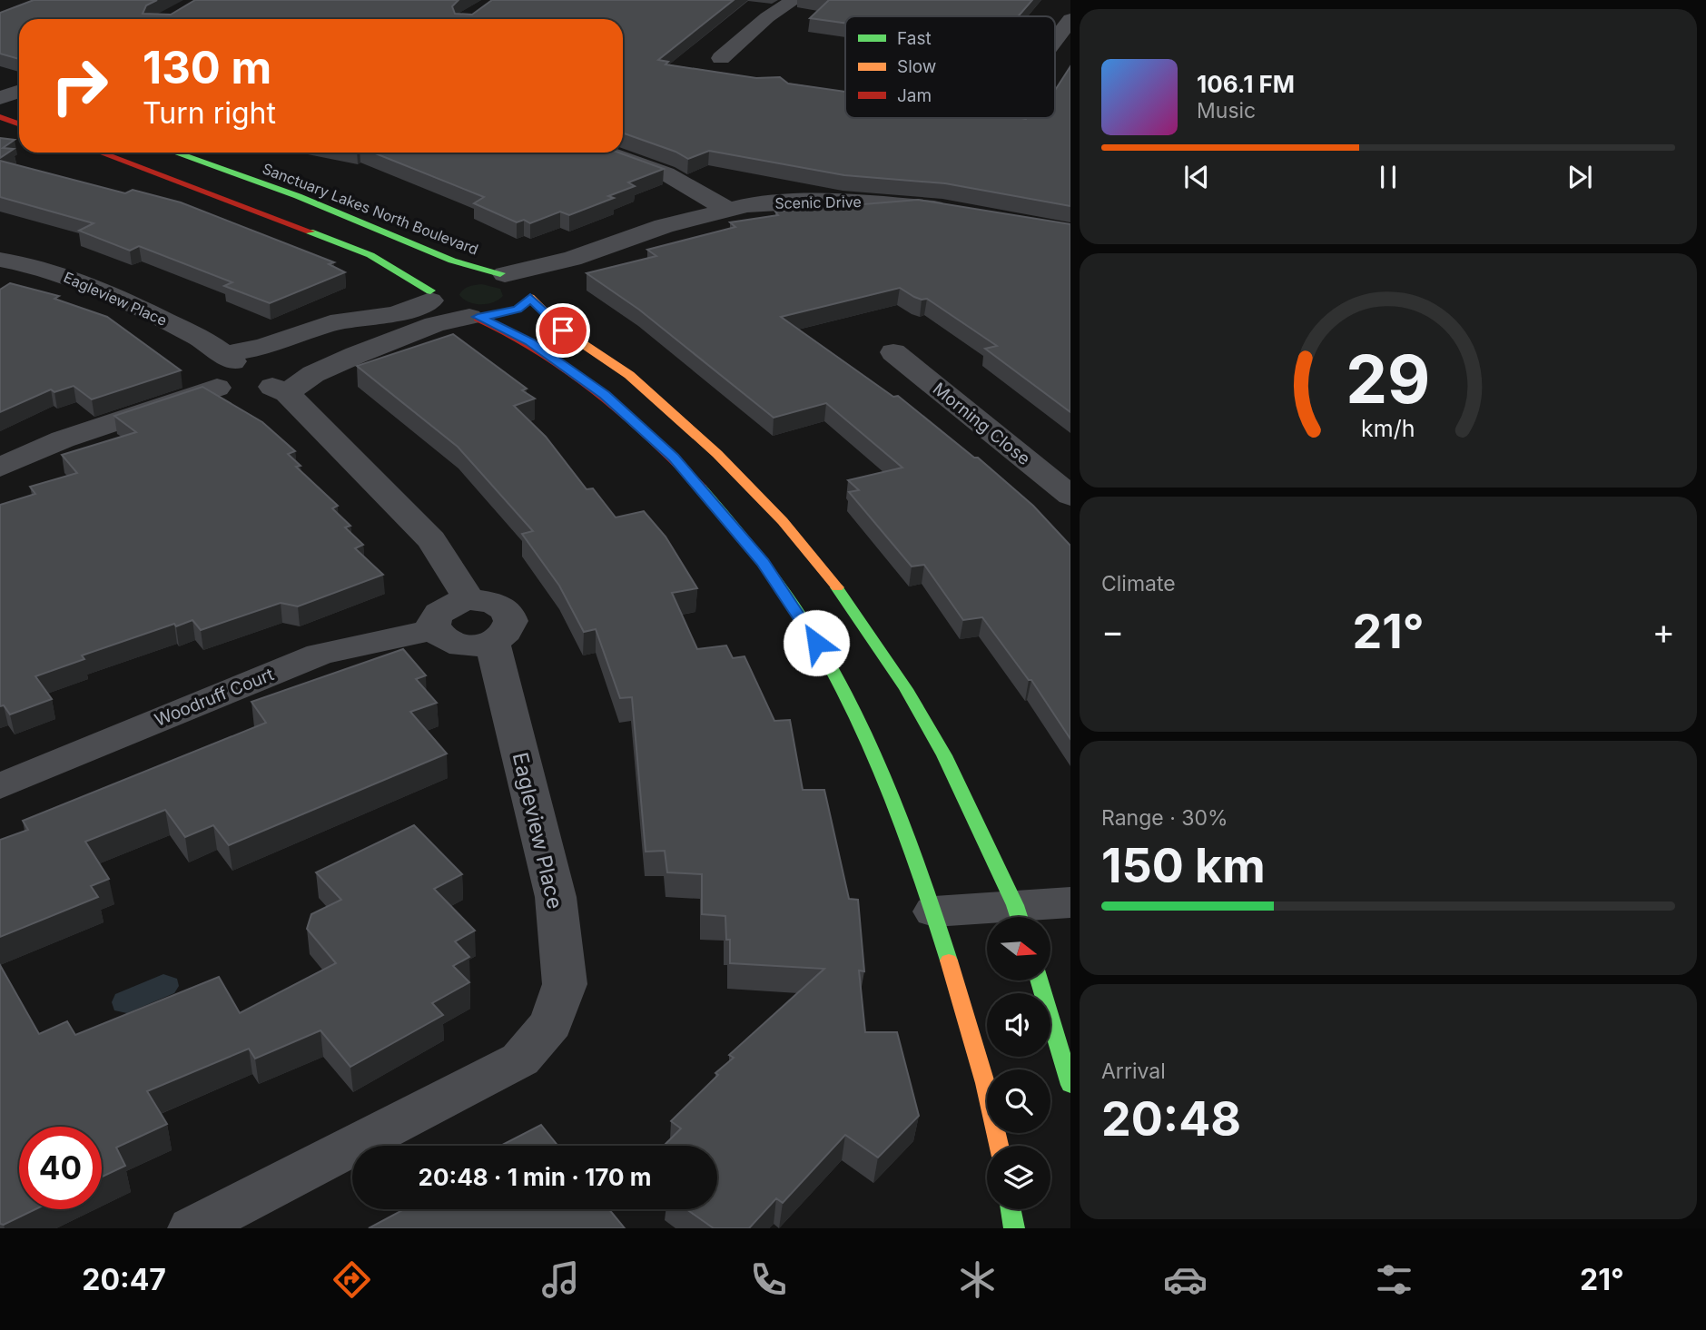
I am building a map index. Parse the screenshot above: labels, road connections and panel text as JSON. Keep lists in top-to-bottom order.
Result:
{
  "streets": {
    "street": [
      "Scenic Drive",
      "Sanctuary Lakes North Boulevard",
      "Eagleview Place",
      "Morning Close",
      "Woodruff Court"
    ]
  },
  "crossings": [
    ["Scenic Drive", "Sanctuary Lakes North Boulevard"],
    ["Eagleview Place", "Woodruff Court"]
  ],
  "legend": ["Fast", "Slow", "Jam"],
  "north": "right",
  "page": {
    "turn": ["130 m", "Turn right"],
    "song": ["106.1 FM", "Music"],
    "tile": [
      "Climate",
      ["Range · 30%", "150 km"],
      ["Arrival", "20:48"]
    ],
    "heat": ["−", "21°", "+"],
    "limit": "40",
    "trip": "20:48 · 1 min · 170 m",
    "tabs": ["20:47", "21°"],
    "gauge": ["29", "km/h"]
  }
}
